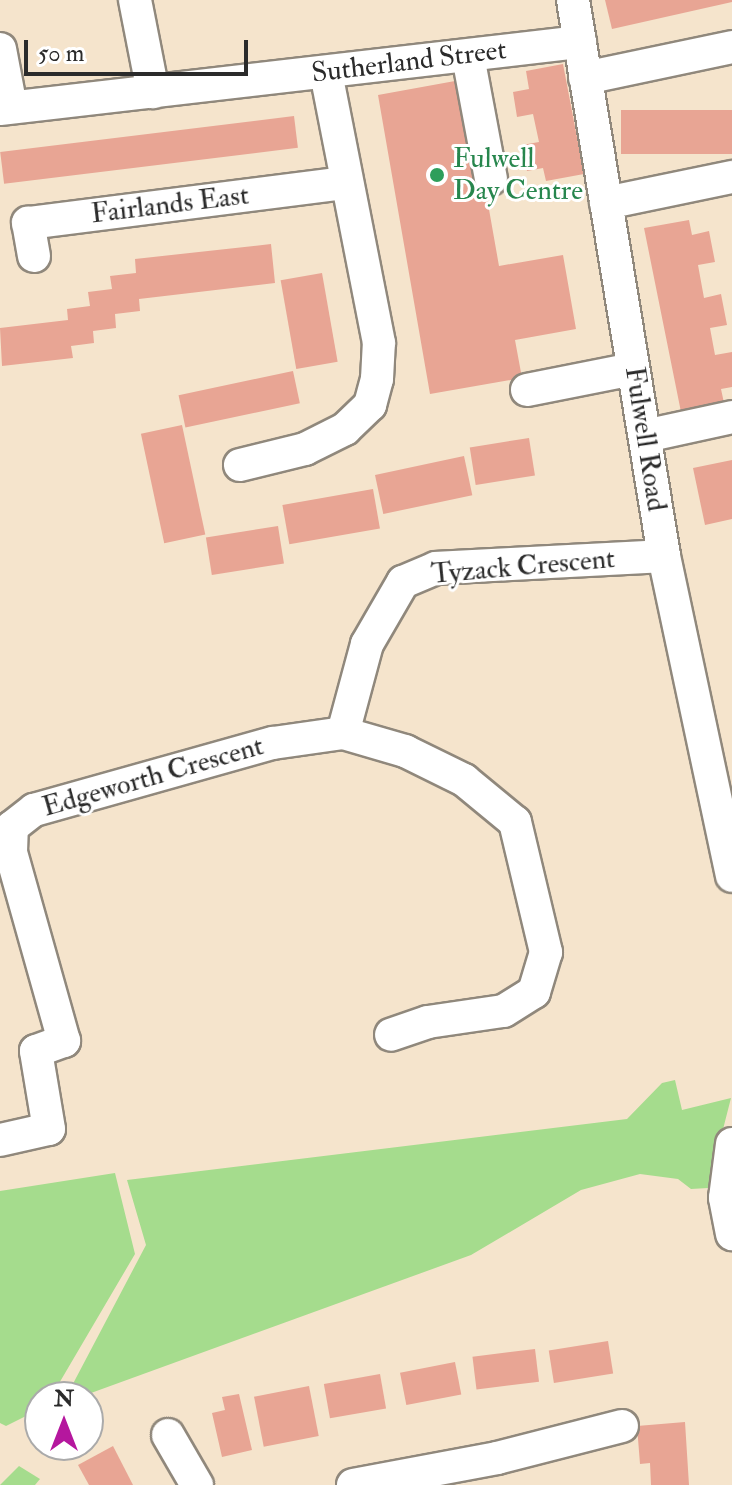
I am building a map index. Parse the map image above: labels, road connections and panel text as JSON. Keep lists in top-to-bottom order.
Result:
{
  "streets": {
    "street": [
      "Sutherland Street",
      "Fairlands East",
      "Fulwell Road",
      "Tyzack Crescent",
      "Edgeworth Crescent"
    ]
  },
  "crossings": [
    ["Sutherland Street", "Fulwell Road"],
    ["Fulwell Road", "Tyzack Crescent"],
    ["Tyzack Crescent", "Edgeworth Crescent"]
  ],
  "places": ["Fulwell Day Centre"],
  "scale_bar": "50 m",
  "north": "top"
}
